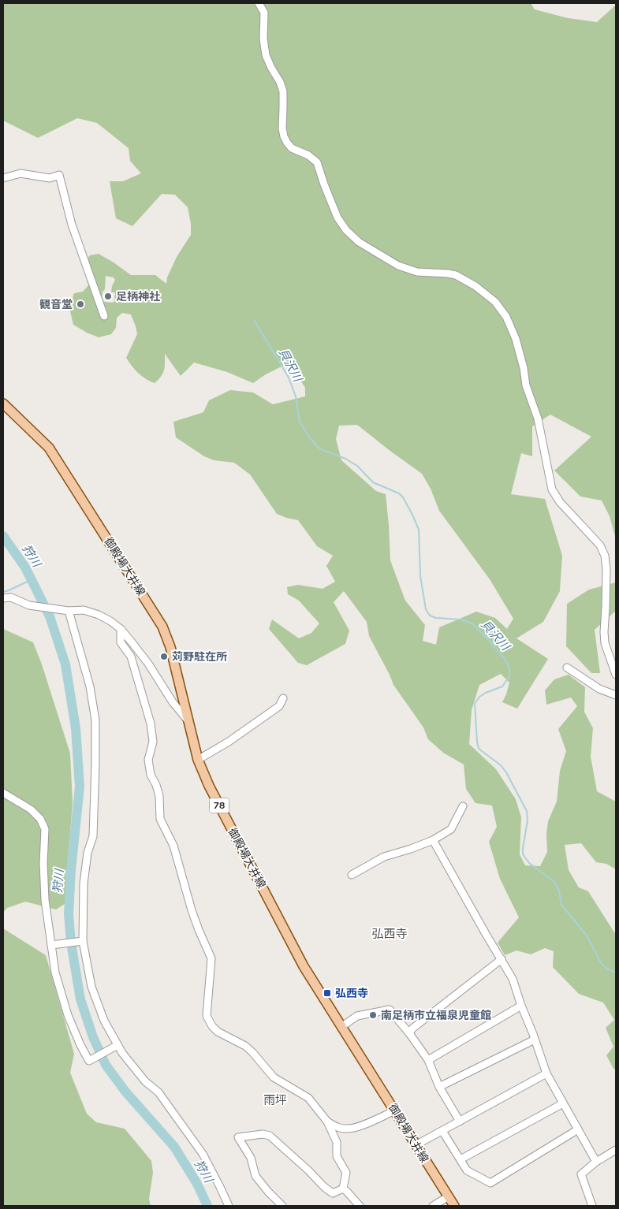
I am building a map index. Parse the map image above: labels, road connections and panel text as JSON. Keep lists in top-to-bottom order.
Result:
{
  "streets": {
    "main road": ["御殿場大井線", "78"]
  },
  "districts": ["弘西寺", "雨坪"],
  "water": ["貝沢川", "狩川"],
  "places": {
    "other": [
      "足柄神社",
      "観音堂",
      "苅野駐在所",
      "南足柄市立福泉児童館"
    ],
    "transit": ["弘西寺"]
  }
}
